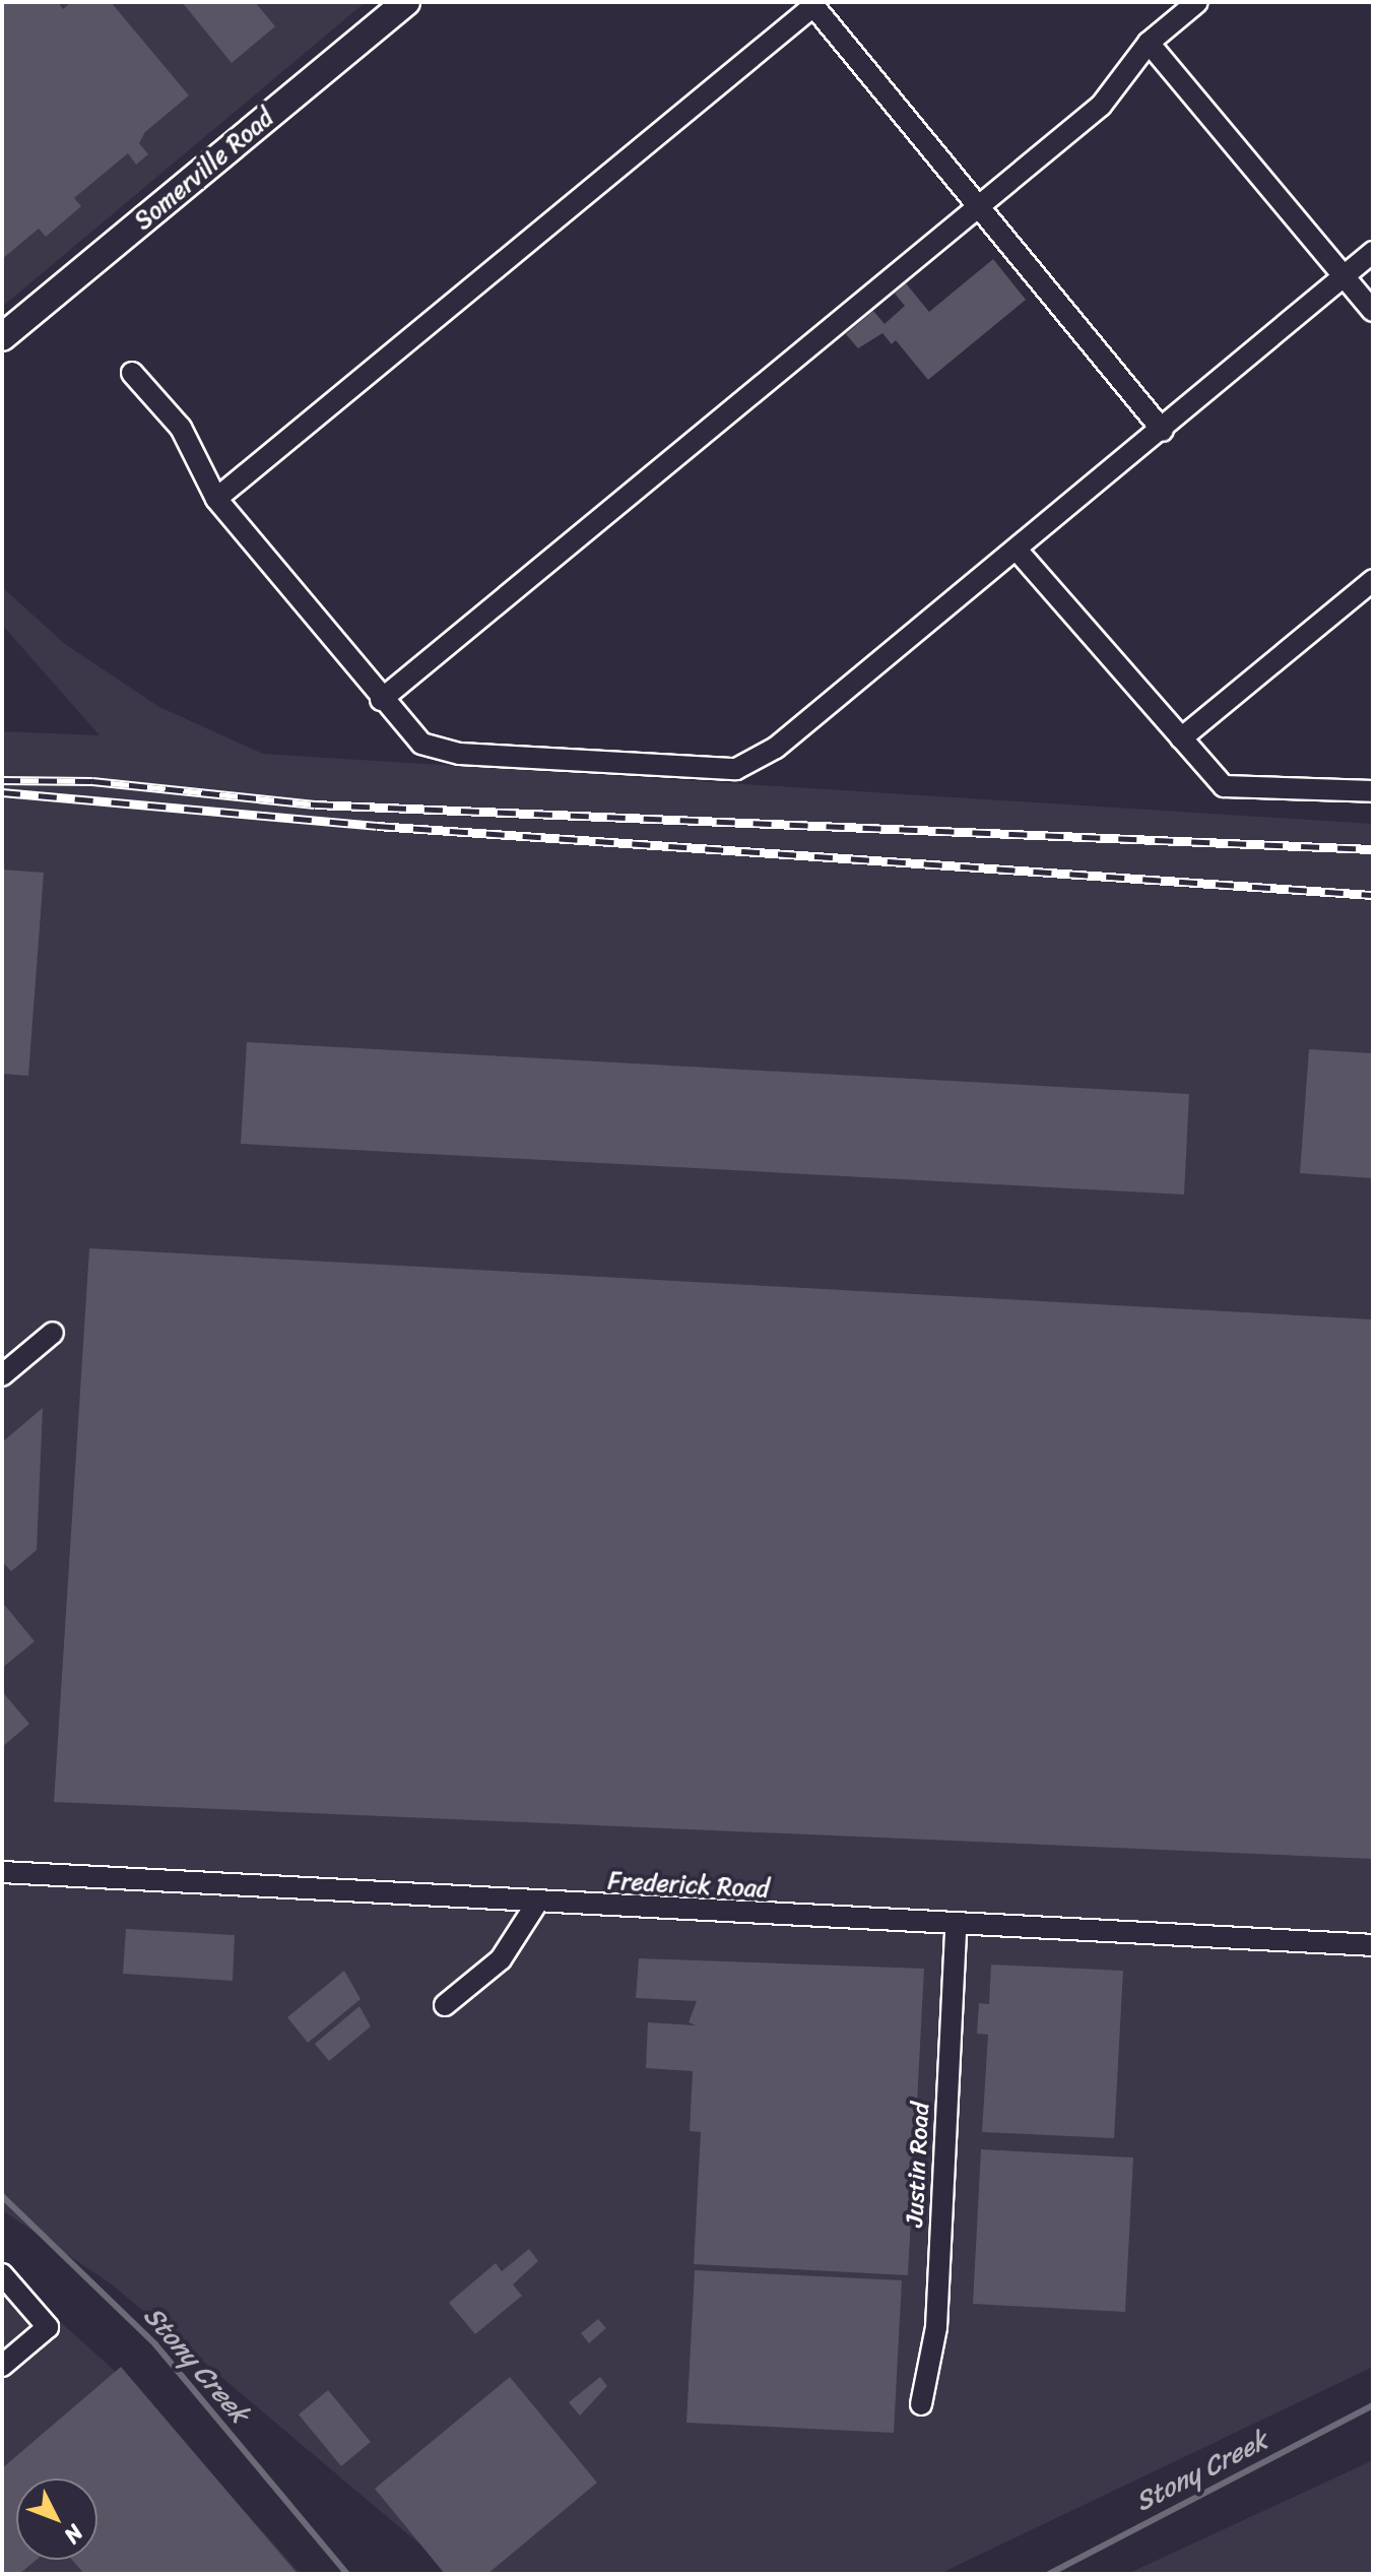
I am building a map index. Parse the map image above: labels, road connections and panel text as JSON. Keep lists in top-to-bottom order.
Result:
{
  "streets": {
    "main road": ["Somerville Road"],
    "street": ["Frederick Road", "Justin Road"]
  },
  "crossings": [
    ["Frederick Road", "Justin Road"]
  ],
  "water": ["Stony Creek"],
  "north": "bottom right"
}
